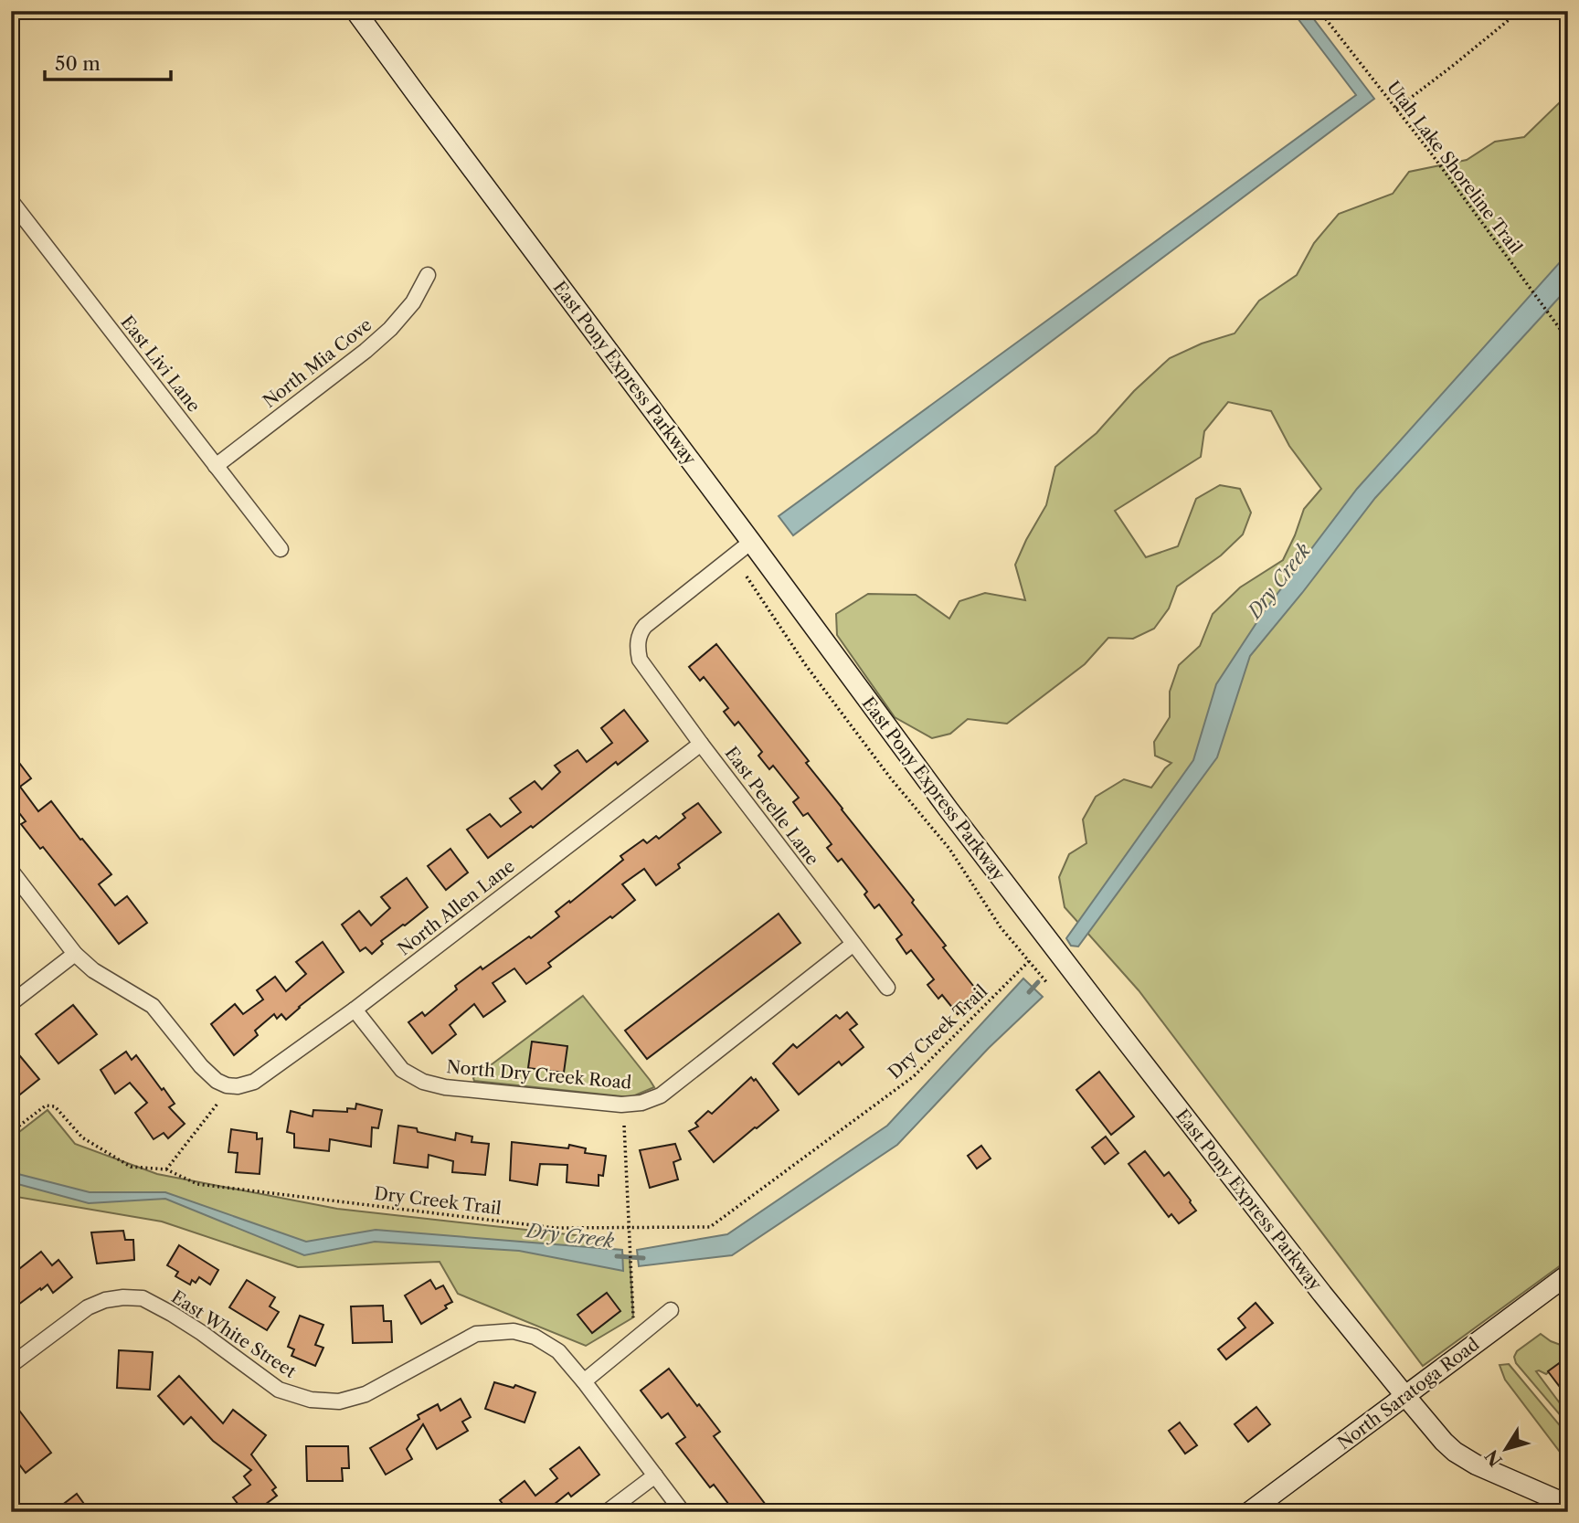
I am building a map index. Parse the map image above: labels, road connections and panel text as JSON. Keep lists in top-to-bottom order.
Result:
{
  "streets": {
    "street": [
      "North Mia Cove",
      "East Livi Lane",
      "East Pony Express Parkway",
      "East Perelle Lane",
      "North Allen Lane",
      "North Dry Creek Road",
      "East White Street",
      "North Saratoga Road"
    ],
    "path": ["Utah Lake Shoreline Trail", "Dry Creek Trail"]
  },
  "crossings": [
    ["North Mia Cove", "East Livi Lane"],
    ["East Pony Express Parkway", "East Perelle Lane"],
    ["East Pony Express Parkway", "North Saratoga Road"],
    ["East Perelle Lane", "North Allen Lane"],
    ["East Perelle Lane", "North Dry Creek Road"],
    ["North Allen Lane", "North Dry Creek Road"]
  ],
  "water": ["Dry Creek"],
  "scale_bar": "50 m",
  "north": "bottom left"
}
